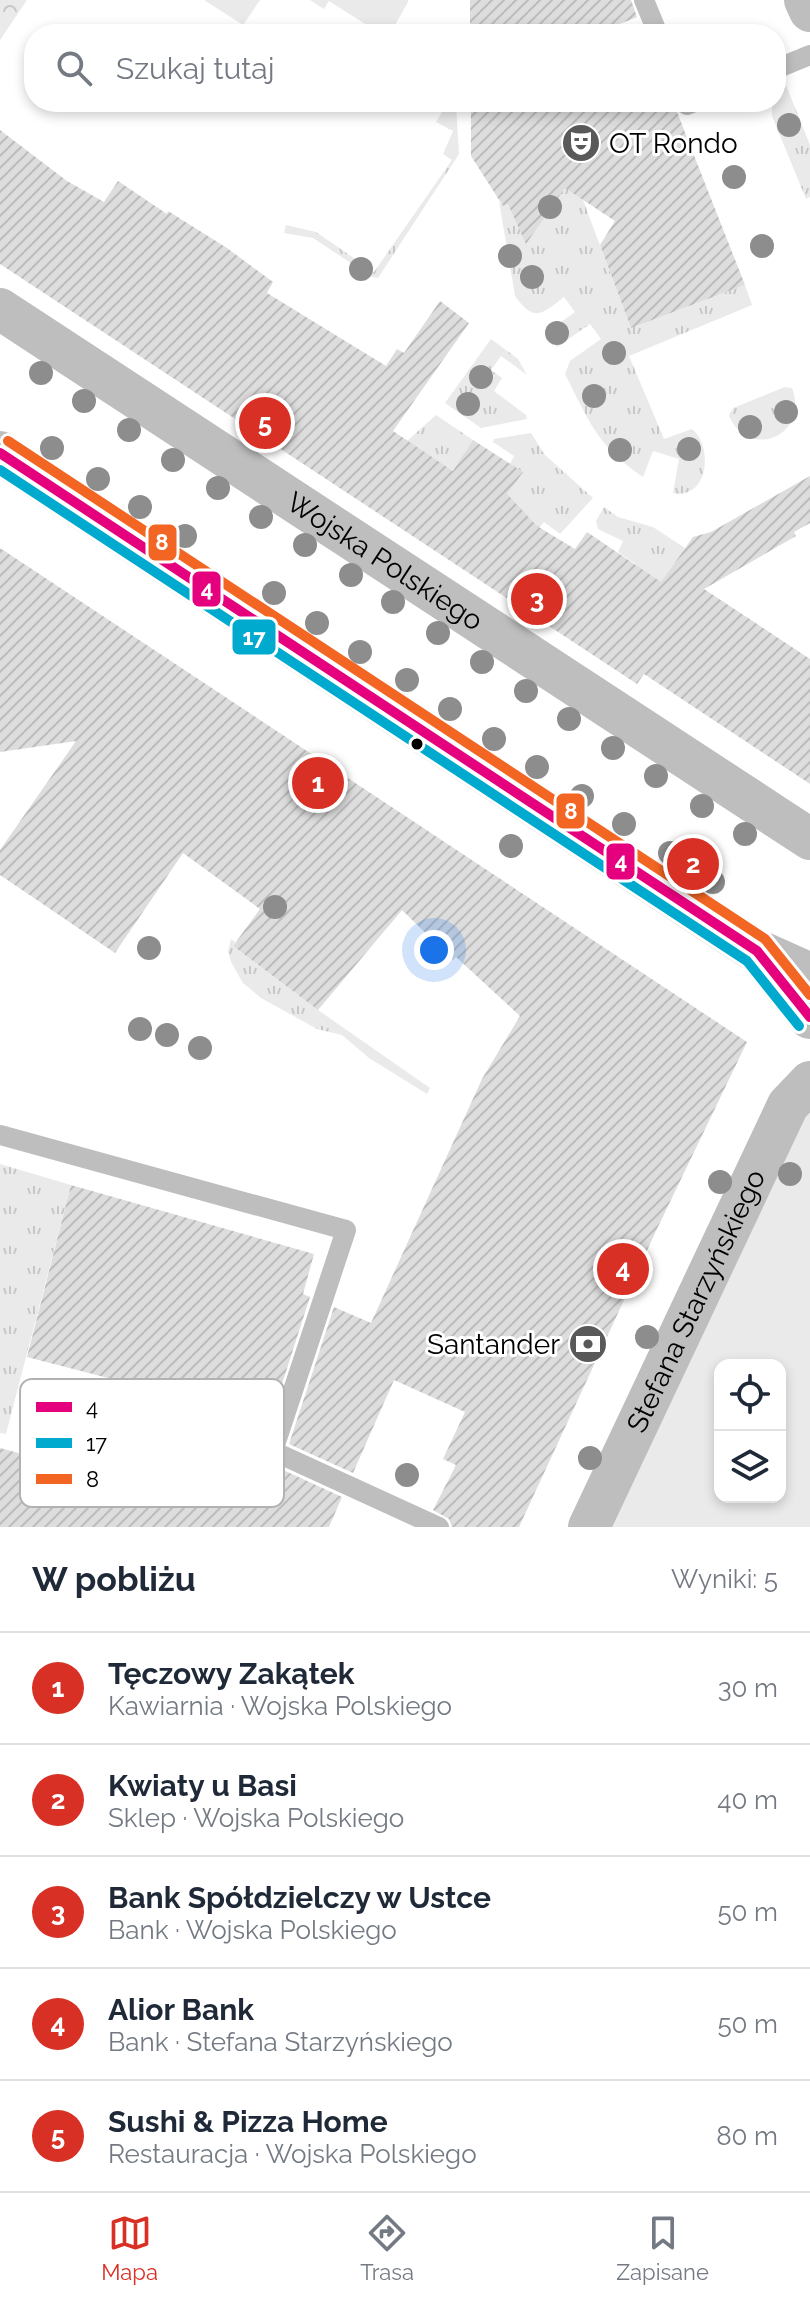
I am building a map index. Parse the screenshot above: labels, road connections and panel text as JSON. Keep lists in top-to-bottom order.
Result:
{
  "streets": {
    "street": ["Wojska Polskiego", "Stefana Starzyńskiego"]
  },
  "places": {
    "theatre": ["OT Rondo"],
    "bank": ["Santander"]
  },
  "lines": ["transit line 8", "transit line 4", "transit line 17"],
  "legend": ["4", "17", "8"],
  "page": {
    "search": "Szukaj tutaj",
    "pins": [
      "5",
      "3",
      "1",
      "2",
      "4"
    ],
    "heading": ["W pobliżu", "Wyniki: 5"],
    "list": [
      {
        "mark": "1",
        "name": "Tęczowy Zakątek",
        "note": "Kawiarnia · Wojska Polskiego",
        "value": "30 m"
      },
      {
        "mark": "2",
        "name": "Kwiaty u Basi",
        "note": "Sklep · Wojska Polskiego",
        "value": "40 m"
      },
      {
        "mark": "3",
        "name": "Bank Spółdzielczy w Ustce",
        "note": "Bank · Wojska Polskiego",
        "value": "50 m"
      },
      {
        "mark": "4",
        "name": "Alior Bank",
        "note": "Bank · Stefana Starzyńskiego",
        "value": "50 m"
      },
      {
        "mark": "5",
        "name": "Sushi & Pizza Home",
        "note": "Restauracja · Wojska Polskiego",
        "value": "80 m"
      }
    ],
    "nav": ["Mapa", "Trasa", "Zapisane"]
  }
}
